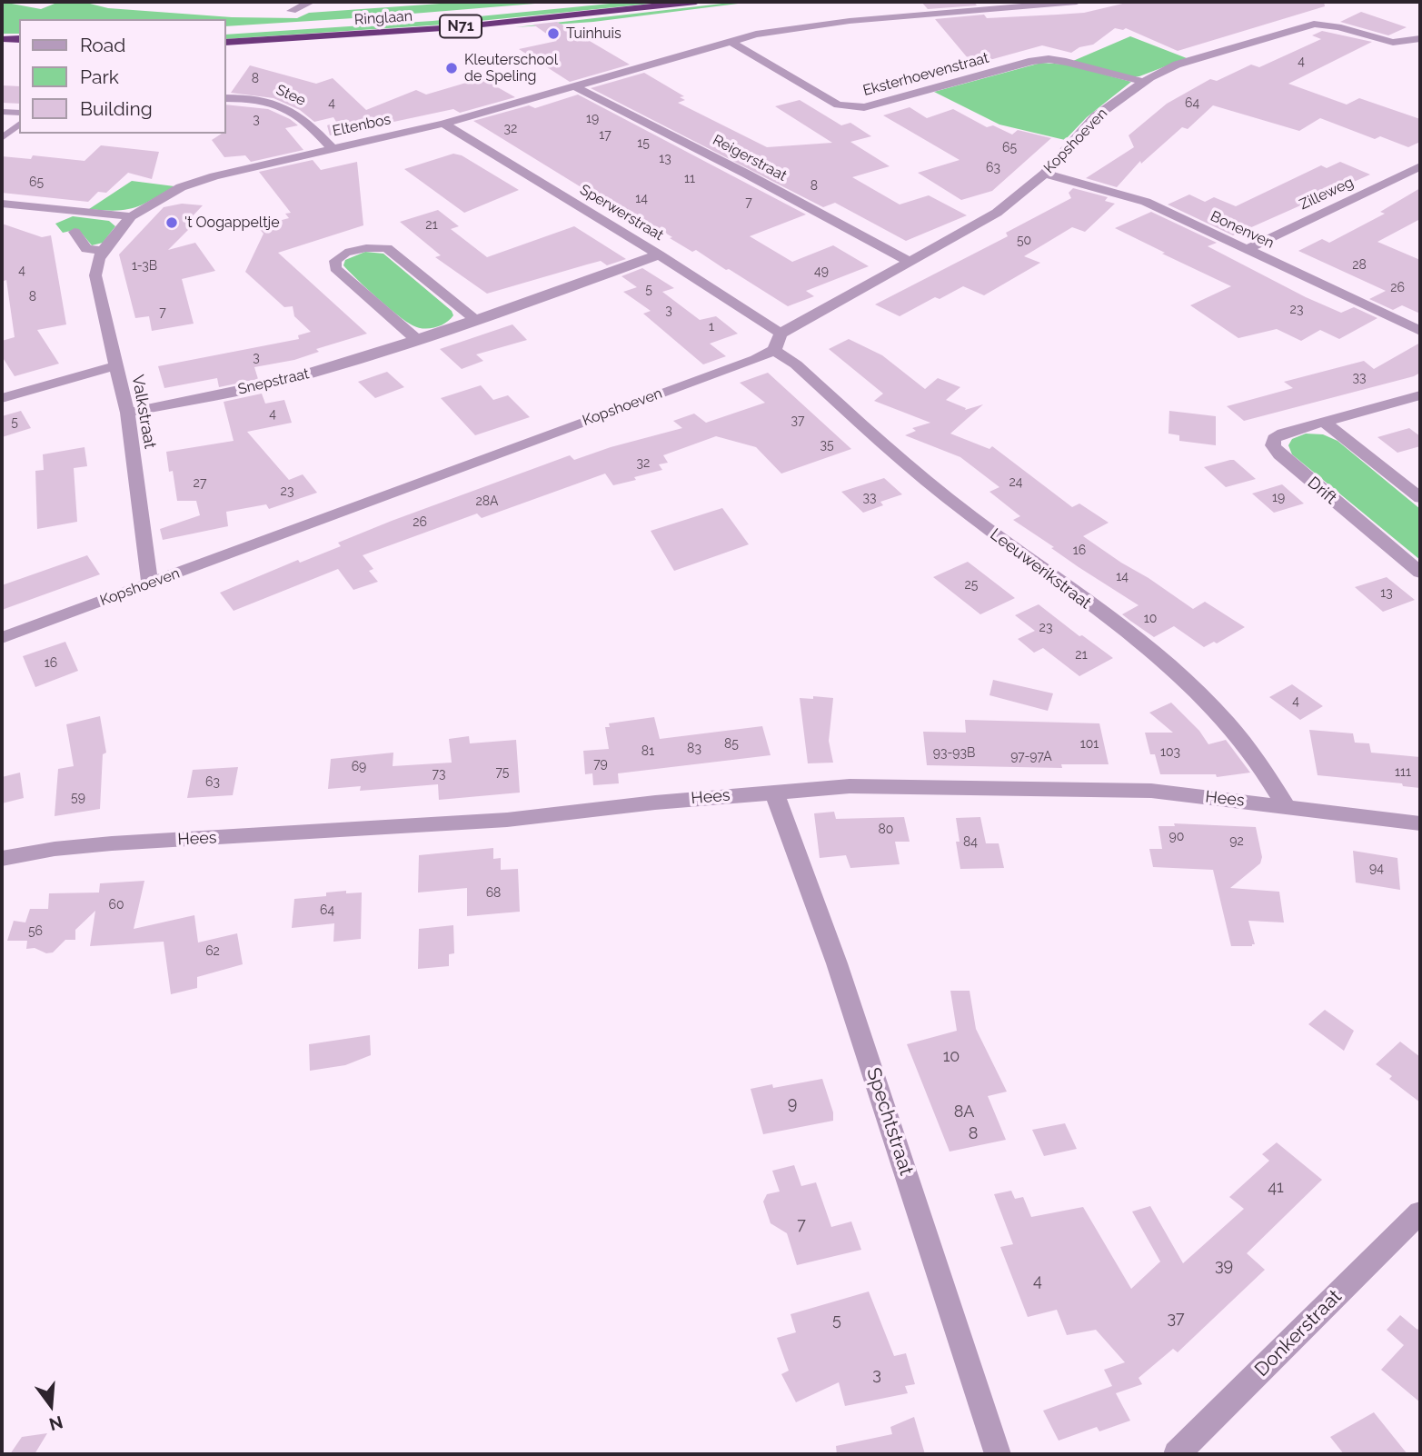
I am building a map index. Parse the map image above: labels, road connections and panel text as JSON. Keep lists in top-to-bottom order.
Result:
{
  "streets": {
    "highway": ["Ringlaan", "N71"],
    "street": [
      "Eksterhoevenstraat",
      "Stee",
      "Eltenbos",
      "Kopshoeven",
      "Reigerstraat",
      "Zilleweg",
      "Sperwerstraat",
      "Bonenven",
      "Snepstraat",
      "Valkstraat",
      "Drift",
      "Leeuwerikstraat",
      "Hees",
      "Spechtstraat",
      "Donkerstraat"
    ]
  },
  "crossings": [
    ["Eksterhoevenstraat", "Eltenbos"],
    ["Eksterhoevenstraat", "Kopshoeven"],
    ["Stee", "Eltenbos"],
    ["Eltenbos", "Reigerstraat"],
    ["Eltenbos", "Sperwerstraat"],
    ["Kopshoeven", "Reigerstraat"],
    ["Kopshoeven", "Sperwerstraat"],
    ["Kopshoeven", "Bonenven"],
    ["Kopshoeven", "Valkstraat"],
    ["Kopshoeven", "Leeuwerikstraat"],
    ["Zilleweg", "Bonenven"],
    ["Sperwerstraat", "Snepstraat"],
    ["Snepstraat", "Valkstraat"],
    ["Leeuwerikstraat", "Hees"],
    ["Hees", "Spechtstraat"]
  ],
  "places": ["Tuinhuis", "Kleuterschool de Speling", "'t Oogappeltje"],
  "house_numbers": [
    "4",
    "8",
    "4",
    "64",
    "19",
    "3",
    "32",
    "17",
    "15",
    "65",
    "13",
    "63",
    "11",
    "65",
    "8",
    "14",
    "7",
    "21",
    "50",
    "28",
    "1-3B",
    "4",
    "49",
    "26",
    "5",
    "8",
    "23",
    "3",
    "7",
    "1",
    "3",
    "33",
    "4",
    "37",
    "5",
    "35",
    "32",
    "24",
    "27",
    "23",
    "33",
    "19",
    "28A",
    "26",
    "16",
    "14",
    "25",
    "13",
    "10",
    "23",
    "21",
    "16",
    "4",
    "85",
    "101",
    "83",
    "81",
    "103",
    "93-93B",
    "97-97A",
    "79",
    "69",
    "75",
    "111",
    "73",
    "63",
    "59",
    "80",
    "90",
    "92",
    "84",
    "94",
    "68",
    "60",
    "64",
    "56",
    "62",
    "10",
    "9",
    "8A",
    "8",
    "41",
    "7",
    "39",
    "4",
    "37",
    "5",
    "3"
  ],
  "legend": ["Road", "Park", "Building"],
  "north": "bottom"
}
